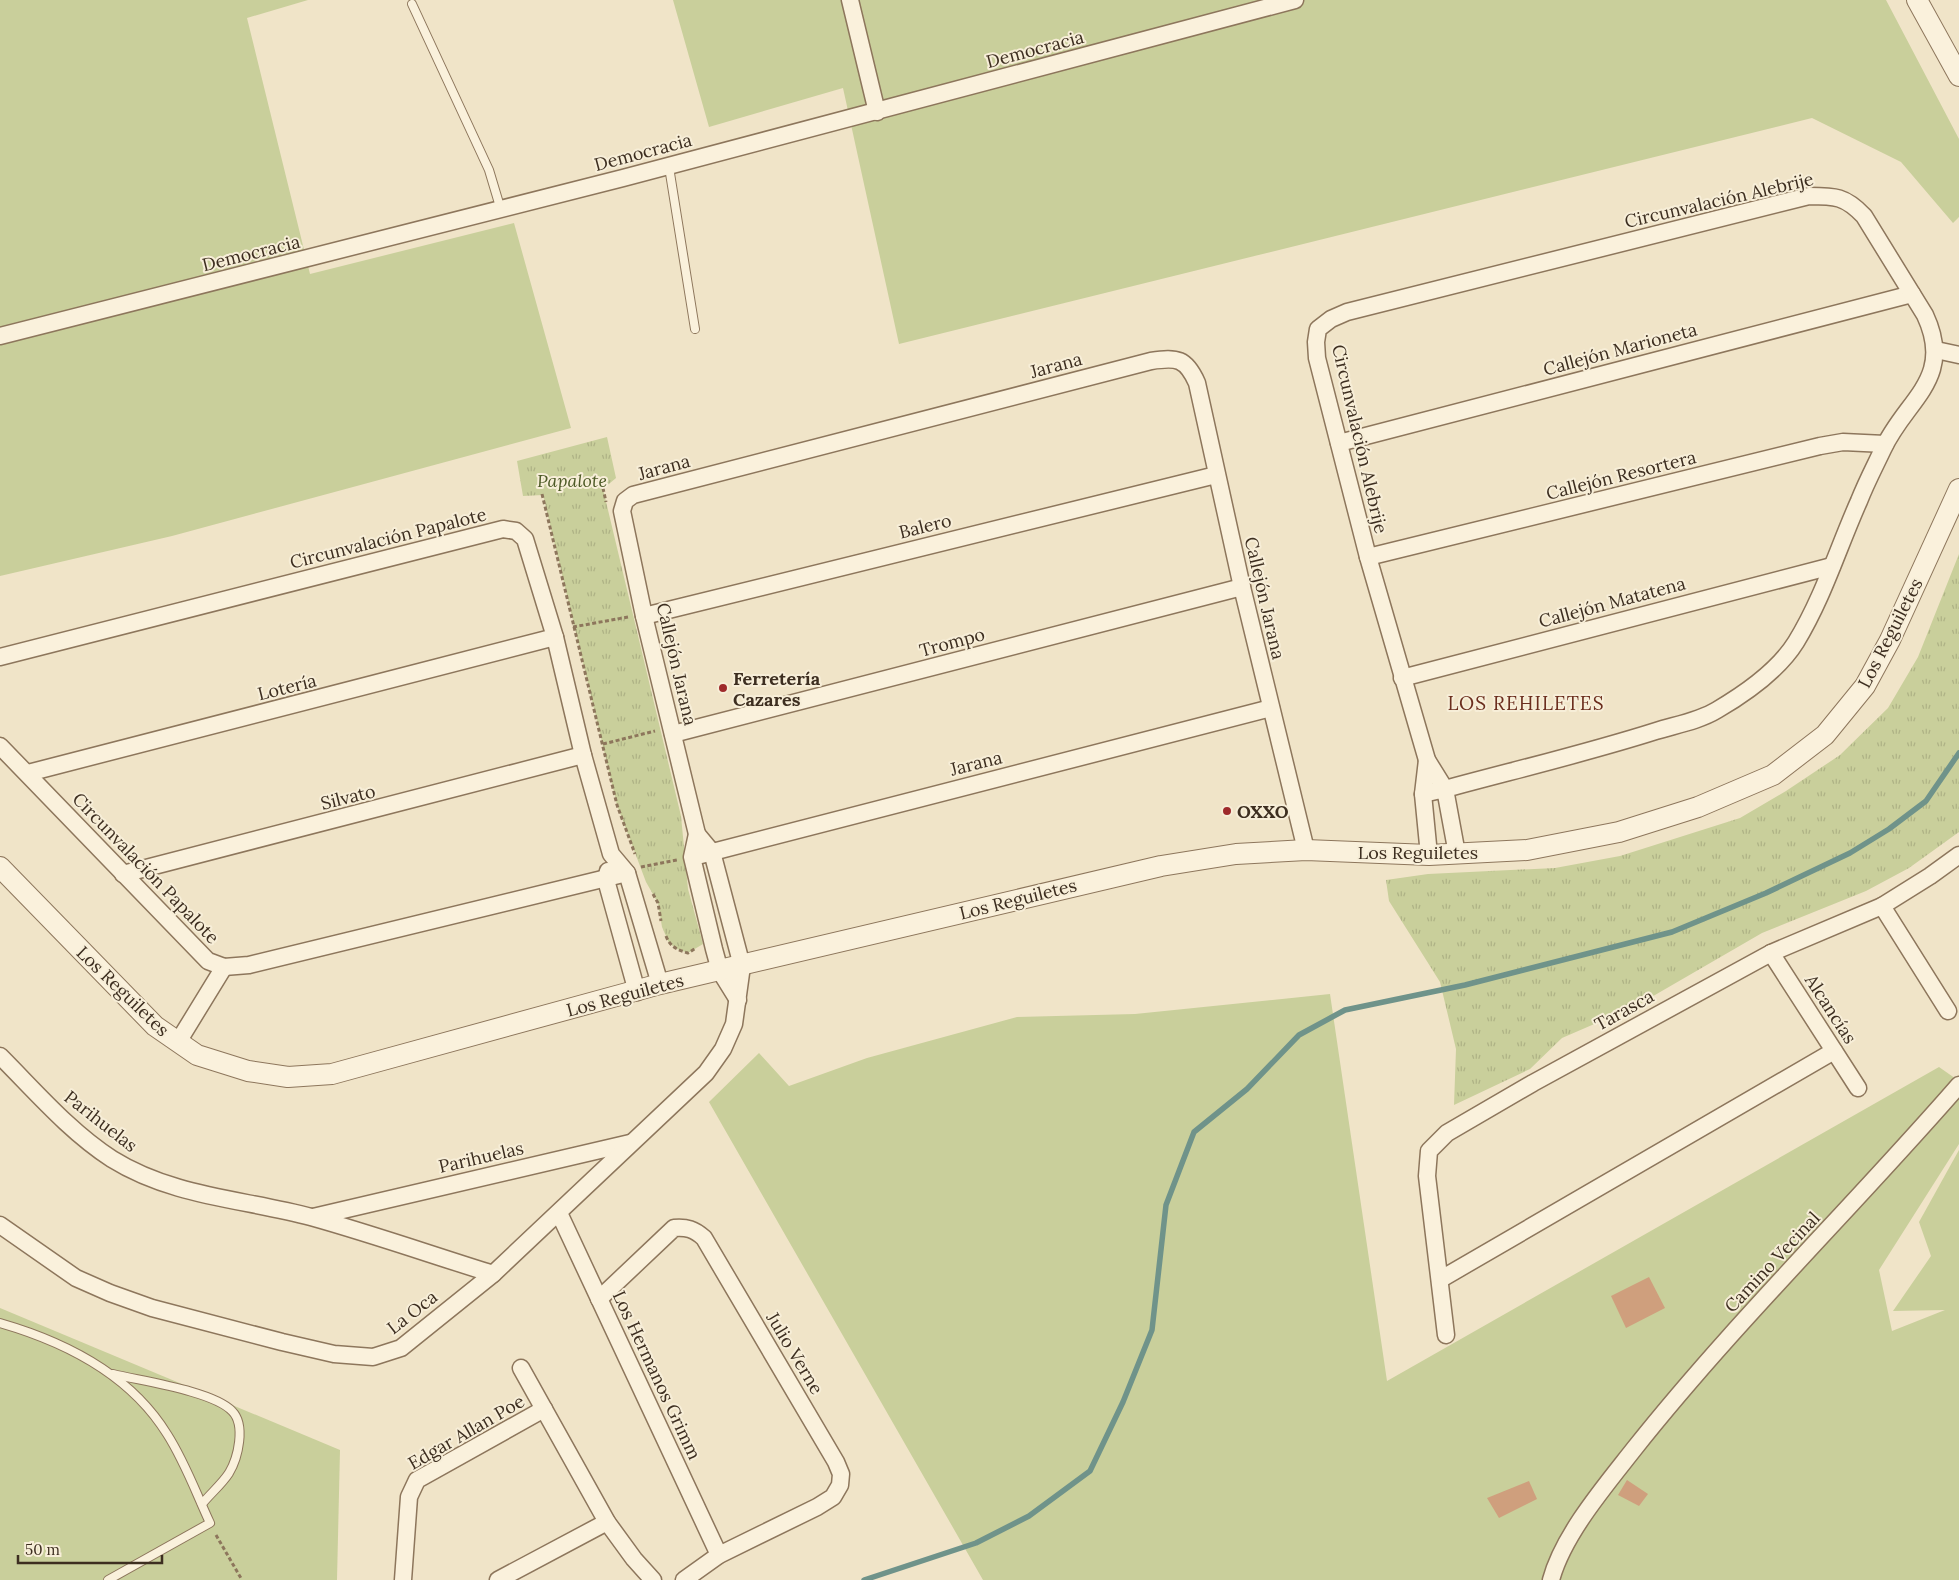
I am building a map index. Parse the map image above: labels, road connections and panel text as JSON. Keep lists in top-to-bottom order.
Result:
{
  "streets": {
    "street": [
      "Democracia",
      "Circunvalación Alebrije",
      "Callejón Marioneta",
      "Jarana",
      "Callejón Resortera",
      "Balero",
      "Circunvalación Papalote",
      "Callejón Jarana",
      "Callejón Matatena",
      "Los Reguiletes",
      "Trompo",
      "Lotería",
      "Silvato",
      "Alcancías",
      "Tarasca",
      "Parihuelas",
      "Camino Vecinal",
      "La Oca",
      "Julio Verne",
      "Los Hermanos Grimm",
      "Edgar Allan Poe"
    ]
  },
  "crossings": [
    ["Circunvalación Alebrije", "Callejón Marioneta"],
    ["Circunvalación Alebrije", "Callejón Resortera"],
    ["Circunvalación Alebrije", "Callejón Matatena"],
    ["Jarana", "Callejón Jarana"],
    ["Balero", "Callejón Jarana"],
    ["Circunvalación Papalote", "Lotería"],
    ["Circunvalación Papalote", "Silvato"],
    ["Callejón Jarana", "Los Reguiletes"],
    ["Callejón Jarana", "Trompo"],
    ["Callejón Jarana", "La Oca"],
    ["Los Reguiletes", "La Oca"],
    ["Alcancías", "Tarasca"],
    ["Parihuelas", "La Oca"],
    ["La Oca", "Los Hermanos Grimm"],
    ["Julio Verne", "Los Hermanos Grimm"]
  ],
  "districts": ["LOS REHILETES"],
  "parks": ["Papalote"],
  "places": ["Ferretería Cazares", "OXXO"],
  "scale_bar": "50 m"
}
